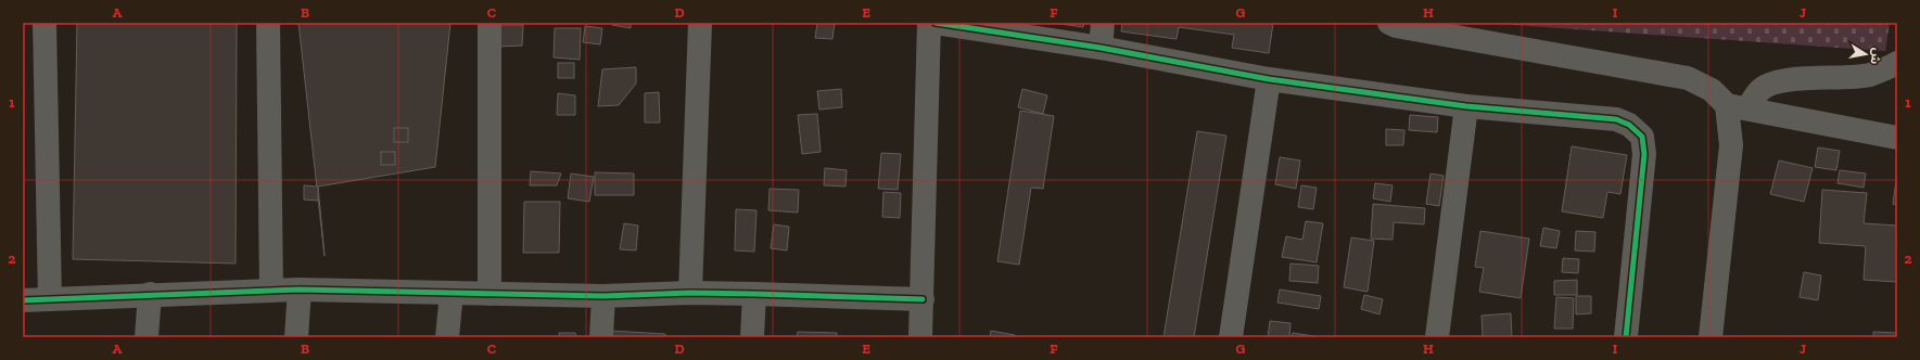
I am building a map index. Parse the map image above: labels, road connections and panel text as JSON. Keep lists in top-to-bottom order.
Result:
{
  "north": "right",
  "grid": {
    "columns": [
      "A",
      "B",
      "C",
      "D",
      "E",
      "F",
      "G",
      "H",
      "I",
      "J"
    ],
    "rows": ["1", "2"]
  }
}
